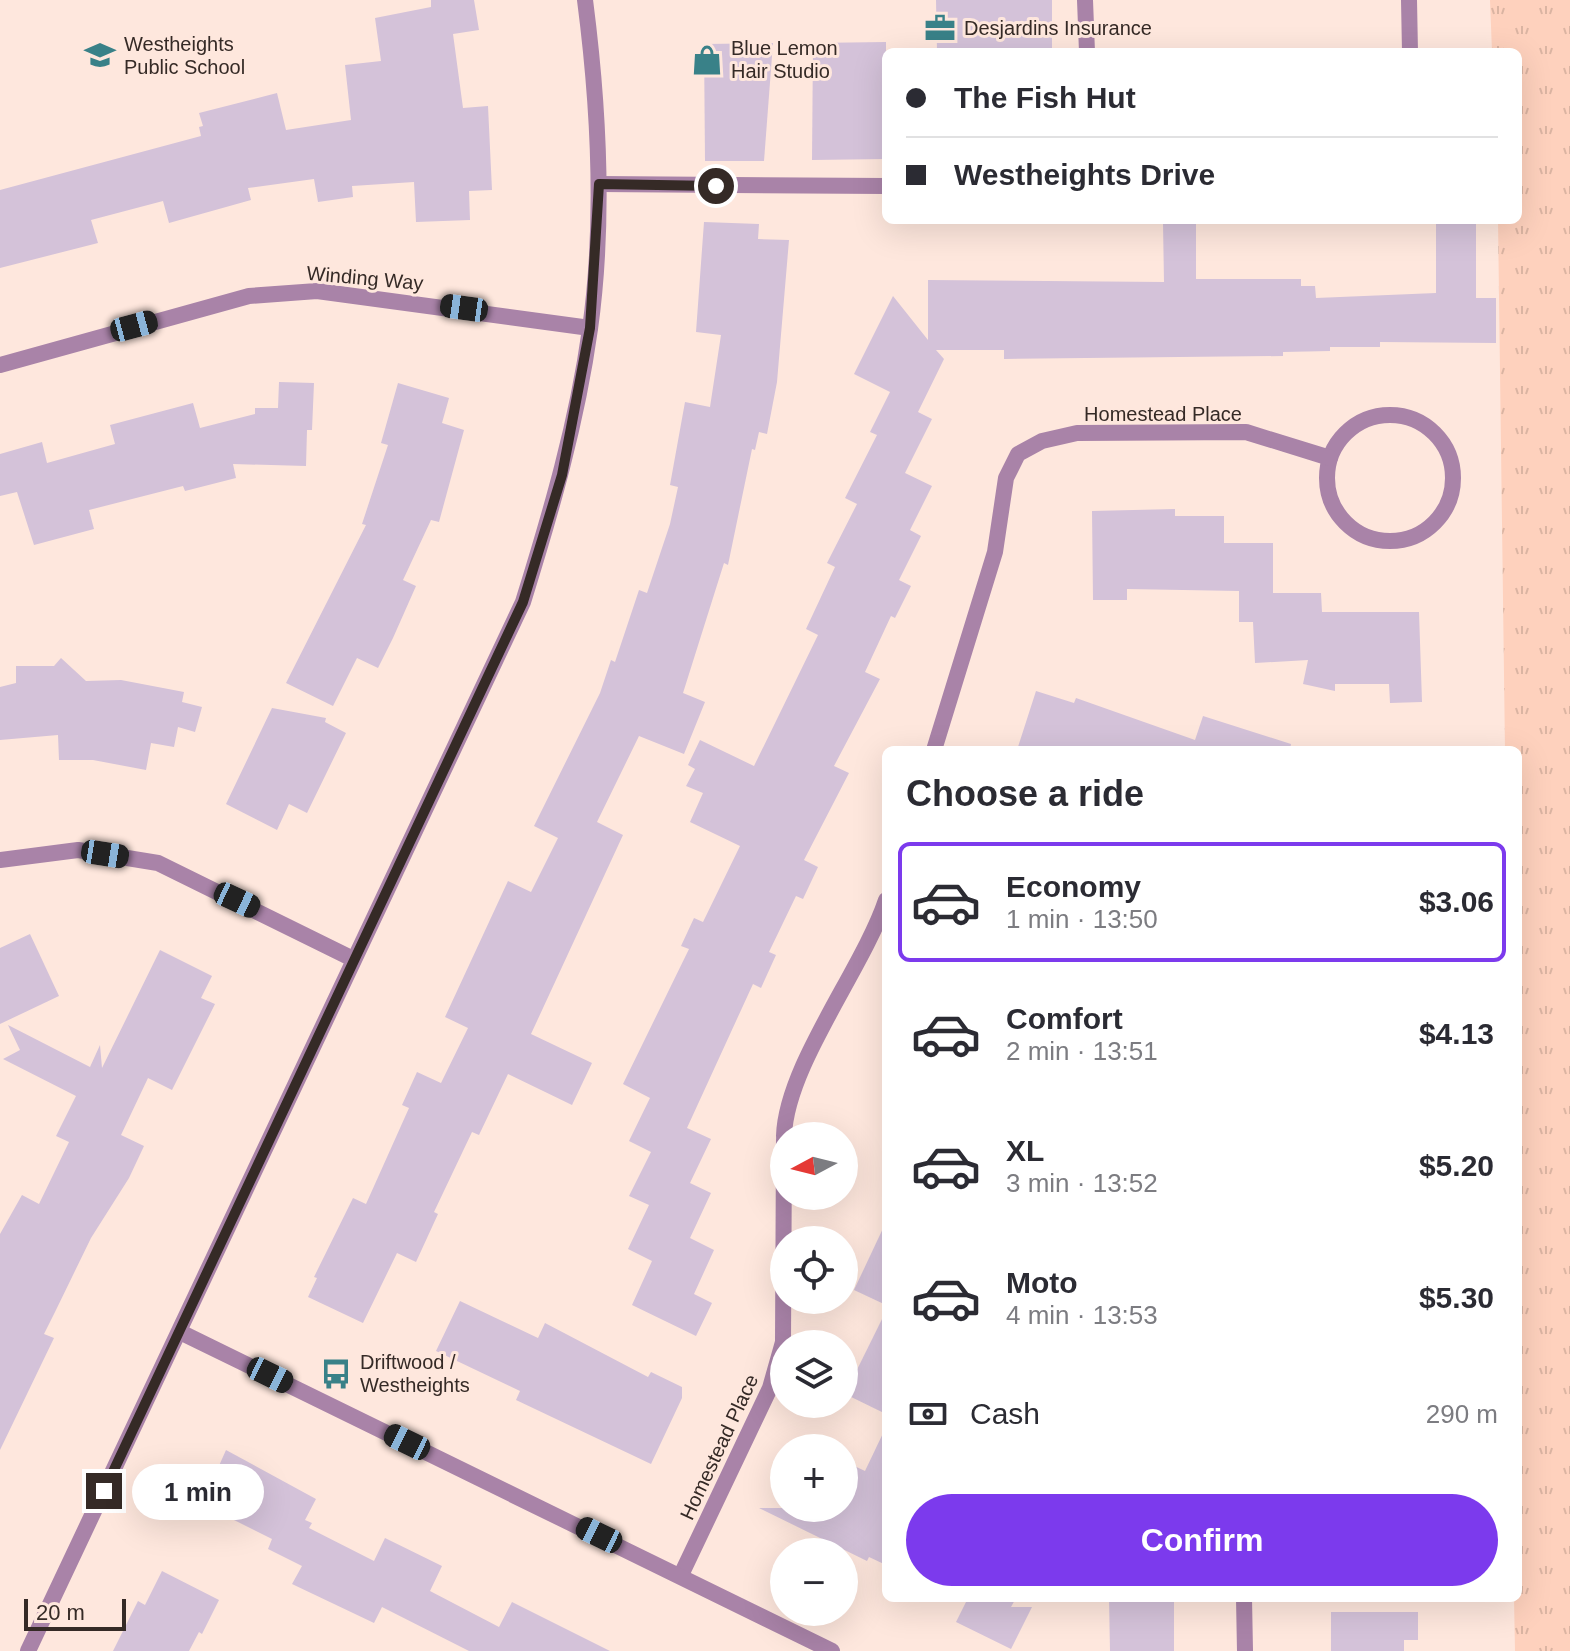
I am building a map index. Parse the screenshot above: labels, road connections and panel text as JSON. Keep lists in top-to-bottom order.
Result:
{
  "streets": {
    "street": ["Winding Way", "Homestead Place"]
  },
  "places": {
    "office": ["Desjardins Insurance"],
    "school or university": ["Westheights Public School"],
    "shop": ["Blue Lemon Hair Studio"],
    "bus stop": ["Driftwood / Westheights"]
  },
  "scale_bar": "20 m",
  "north": "left",
  "page": {
    "banner": ["The Fish Hut", "Westheights Drive"],
    "heading": "Choose a ride",
    "list": [
      {
        "name": "Economy",
        "note": "1 min · 13:50",
        "value": "$3.06"
      },
      {
        "name": "Comfort",
        "note": "2 min · 13:51",
        "value": "$4.13"
      },
      {
        "name": "XL",
        "note": "3 min · 13:52",
        "value": "$5.20"
      },
      {
        "name": "Moto",
        "note": "4 min · 13:53",
        "value": "$5.30"
      }
    ],
    "map_buttons": ["+", "−"],
    "pay": ["Cash", "290 m"],
    "bubble": "1 min",
    "buttons": "Confirm",
    "scale": "20 m"
  }
}
